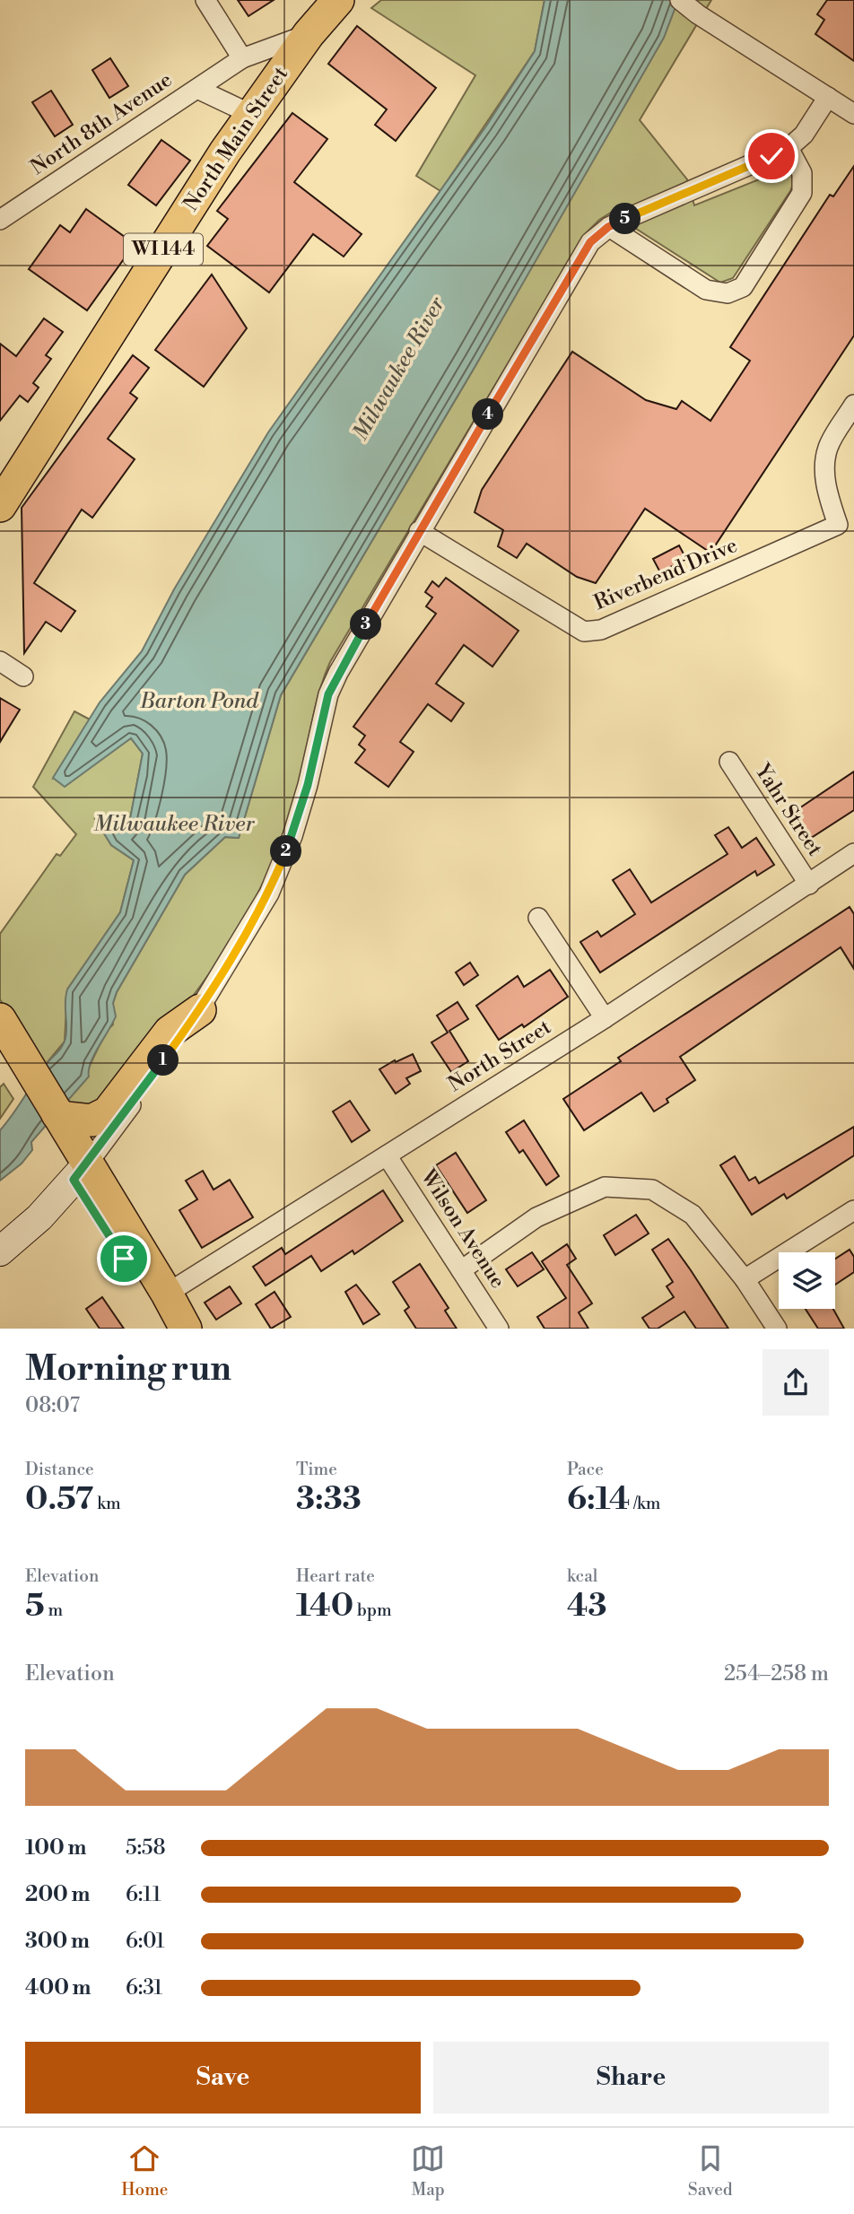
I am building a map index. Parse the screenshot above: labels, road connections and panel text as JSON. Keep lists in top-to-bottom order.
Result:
{
  "streets": {
    "main road": ["North Main Street", "WI 144"],
    "street": [
      "North 8th Avenue",
      "Riverbend Drive",
      "Yahr Street",
      "North Street",
      "Wilson Avenue"
    ]
  },
  "crossings": [
    ["North 8th Avenue", "North Main Street"],
    ["Yahr Street", "North Street"],
    ["North Street", "Wilson Avenue"]
  ],
  "water": ["Milwaukee River", "Barton Pond"],
  "page": {
    "pins": [
      "5",
      "4",
      "3",
      "2",
      "1"
    ],
    "heading": ["Morning run", "08:07"],
    "stats": [
      ["Distance", "0.57 km"],
      ["Time", "3:33"],
      ["Pace", "6:14 /km"],
      ["Elevation", "5 m"],
      ["Heart rate", "140 bpm"],
      ["kcal", "43"]
    ],
    "chart": ["Elevation", "254–258 m"],
    "list": [
      {
        "name": "100 m",
        "note": "5:58"
      },
      {
        "name": "200 m",
        "note": "6:11"
      },
      {
        "name": "300 m",
        "note": "6:01"
      },
      {
        "name": "400 m",
        "note": "6:31"
      }
    ],
    "buttons": ["Save", "Share"],
    "tabs": ["Home", "Map", "Saved"]
  }
}
